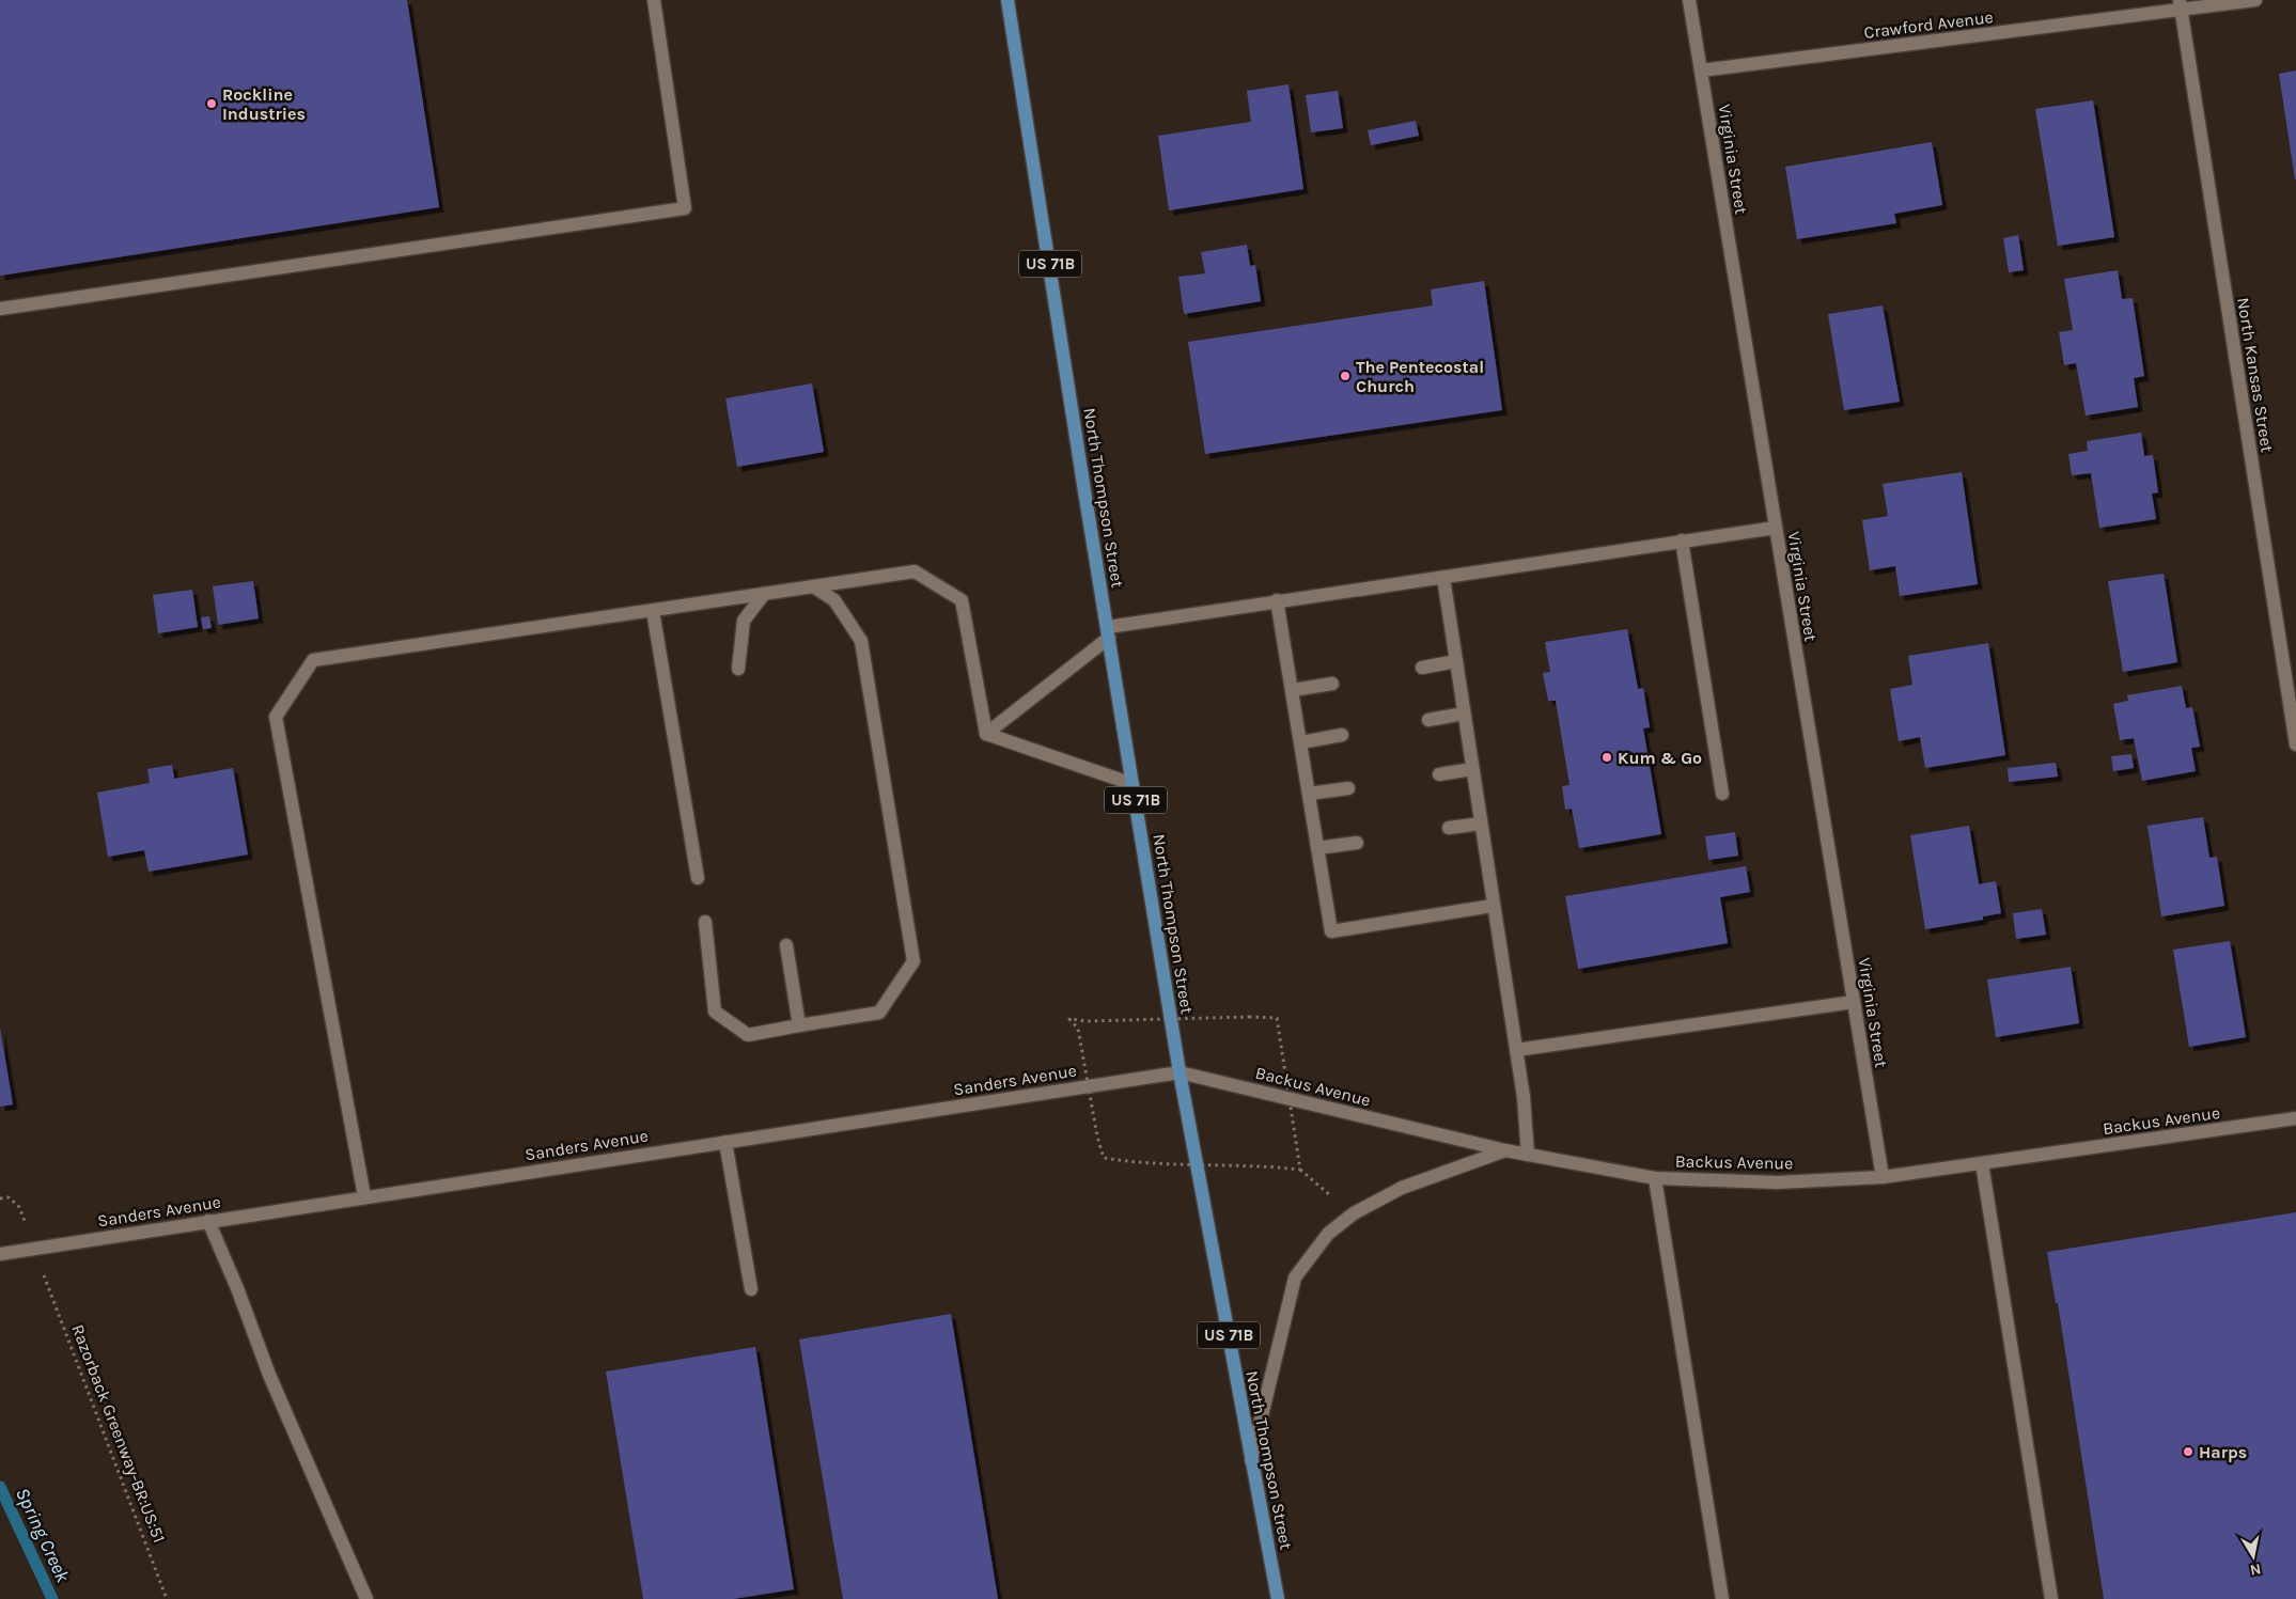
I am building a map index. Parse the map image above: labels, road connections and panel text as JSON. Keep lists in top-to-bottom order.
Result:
{
  "streets": {
    "main road": ["US 71B", "North Thompson Street"],
    "street": [
      "Crawford Avenue",
      "Virginia Street",
      "North Kansas Street",
      "Sanders Avenue",
      "Backus Avenue"
    ],
    "path": ["Razorback Greenway-BR:US:51"]
  },
  "crossings": [
    ["Crawford Avenue", "Virginia Street"],
    ["Crawford Avenue", "North Kansas Street"],
    ["Virginia Street", "Backus Avenue"],
    ["North Thompson Street", "Sanders Avenue"],
    ["North Thompson Street", "Backus Avenue"],
    ["Sanders Avenue", "Backus Avenue"]
  ],
  "water": ["Spring Creek"],
  "places": [
    "Rockline Industries",
    "The Pentecostal Church",
    "Kum & Go",
    "Harps"
  ],
  "north": "bottom"
}
